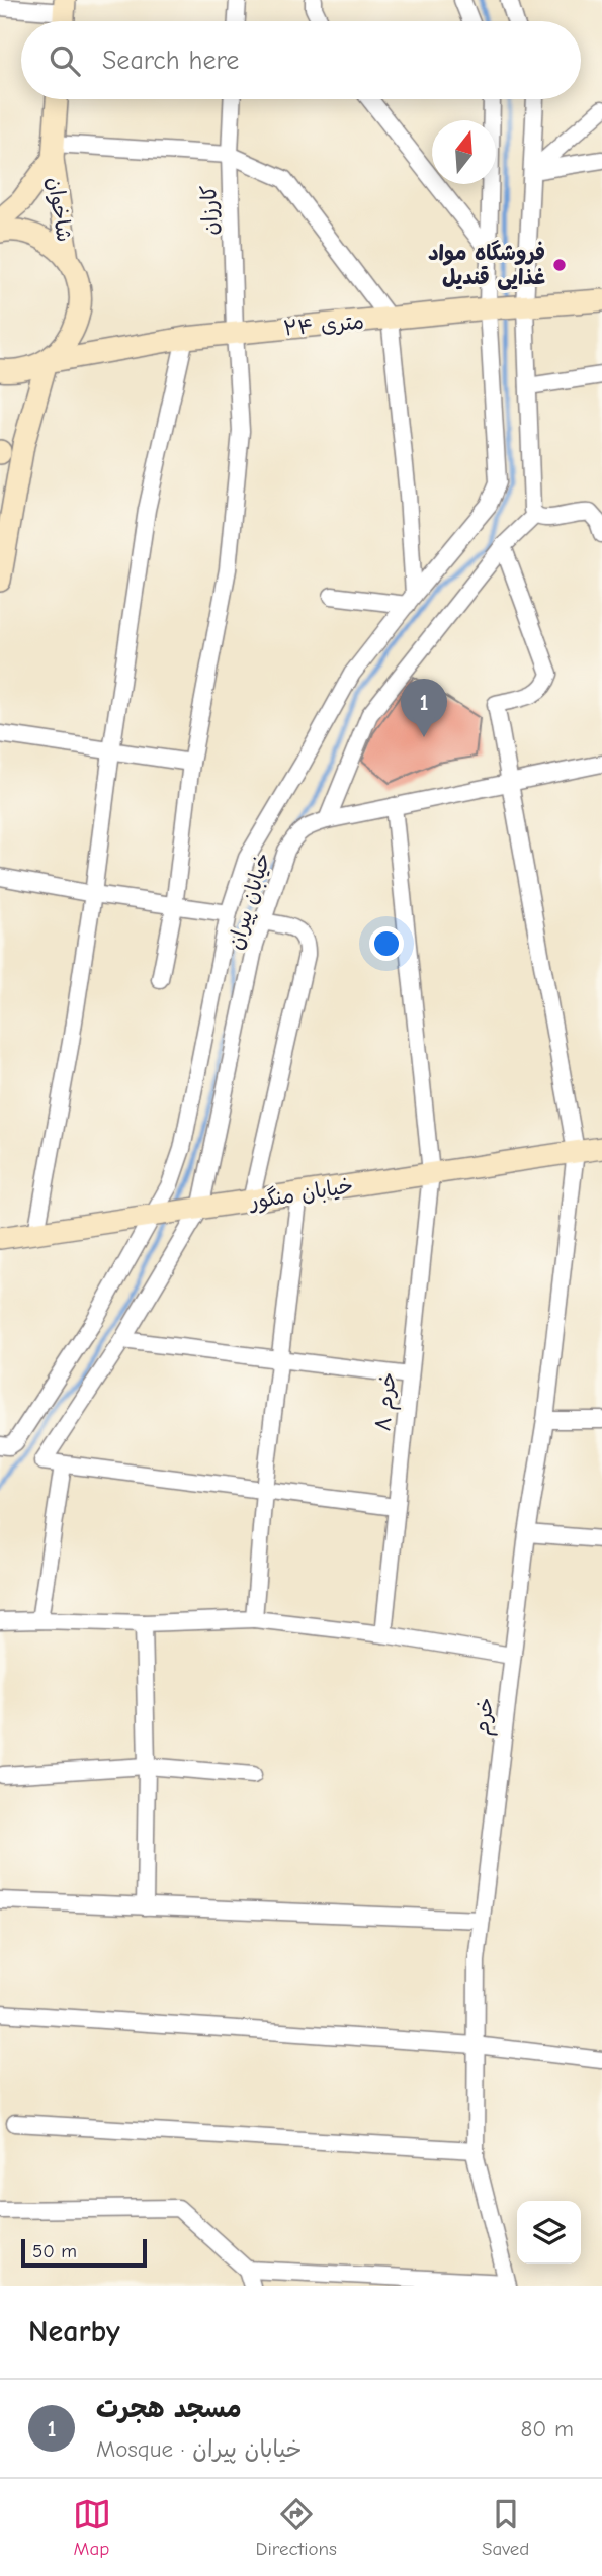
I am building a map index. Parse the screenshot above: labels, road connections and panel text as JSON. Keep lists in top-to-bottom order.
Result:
{
  "streets": {
    "street": [
      "شاخوان",
      "کارزان",
      "۲۴ متری",
      "خیابان پیران",
      "خیابان منگور",
      "خرم ۸",
      "خرم"
    ]
  },
  "crossings": [
    ["شاخوان", "۲۴ متری"],
    ["کارزان", "۲۴ متری"],
    ["خیابان پیران", "خیابان منگور"],
    ["خیابان پیران", "خرم ۸"],
    ["خیابان پیران", "خرم"],
    ["خیابان منگور", "خرم ۸"],
    ["خیابان منگور", "خرم"]
  ],
  "places": ["فروشگاه مواد غذایی قندیل"],
  "scale_bar": "50 m",
  "north": "top",
  "page": {
    "search": "Search here",
    "pins": "1",
    "scale": "50 m",
    "heading": "Nearby",
    "list": [
      {
        "mark": "1",
        "name": "مسجد هجرت",
        "note": "Mosque · خیابان پیران",
        "value": "80 m"
      }
    ],
    "nav": ["Map", "Directions", "Saved"]
  }
}
